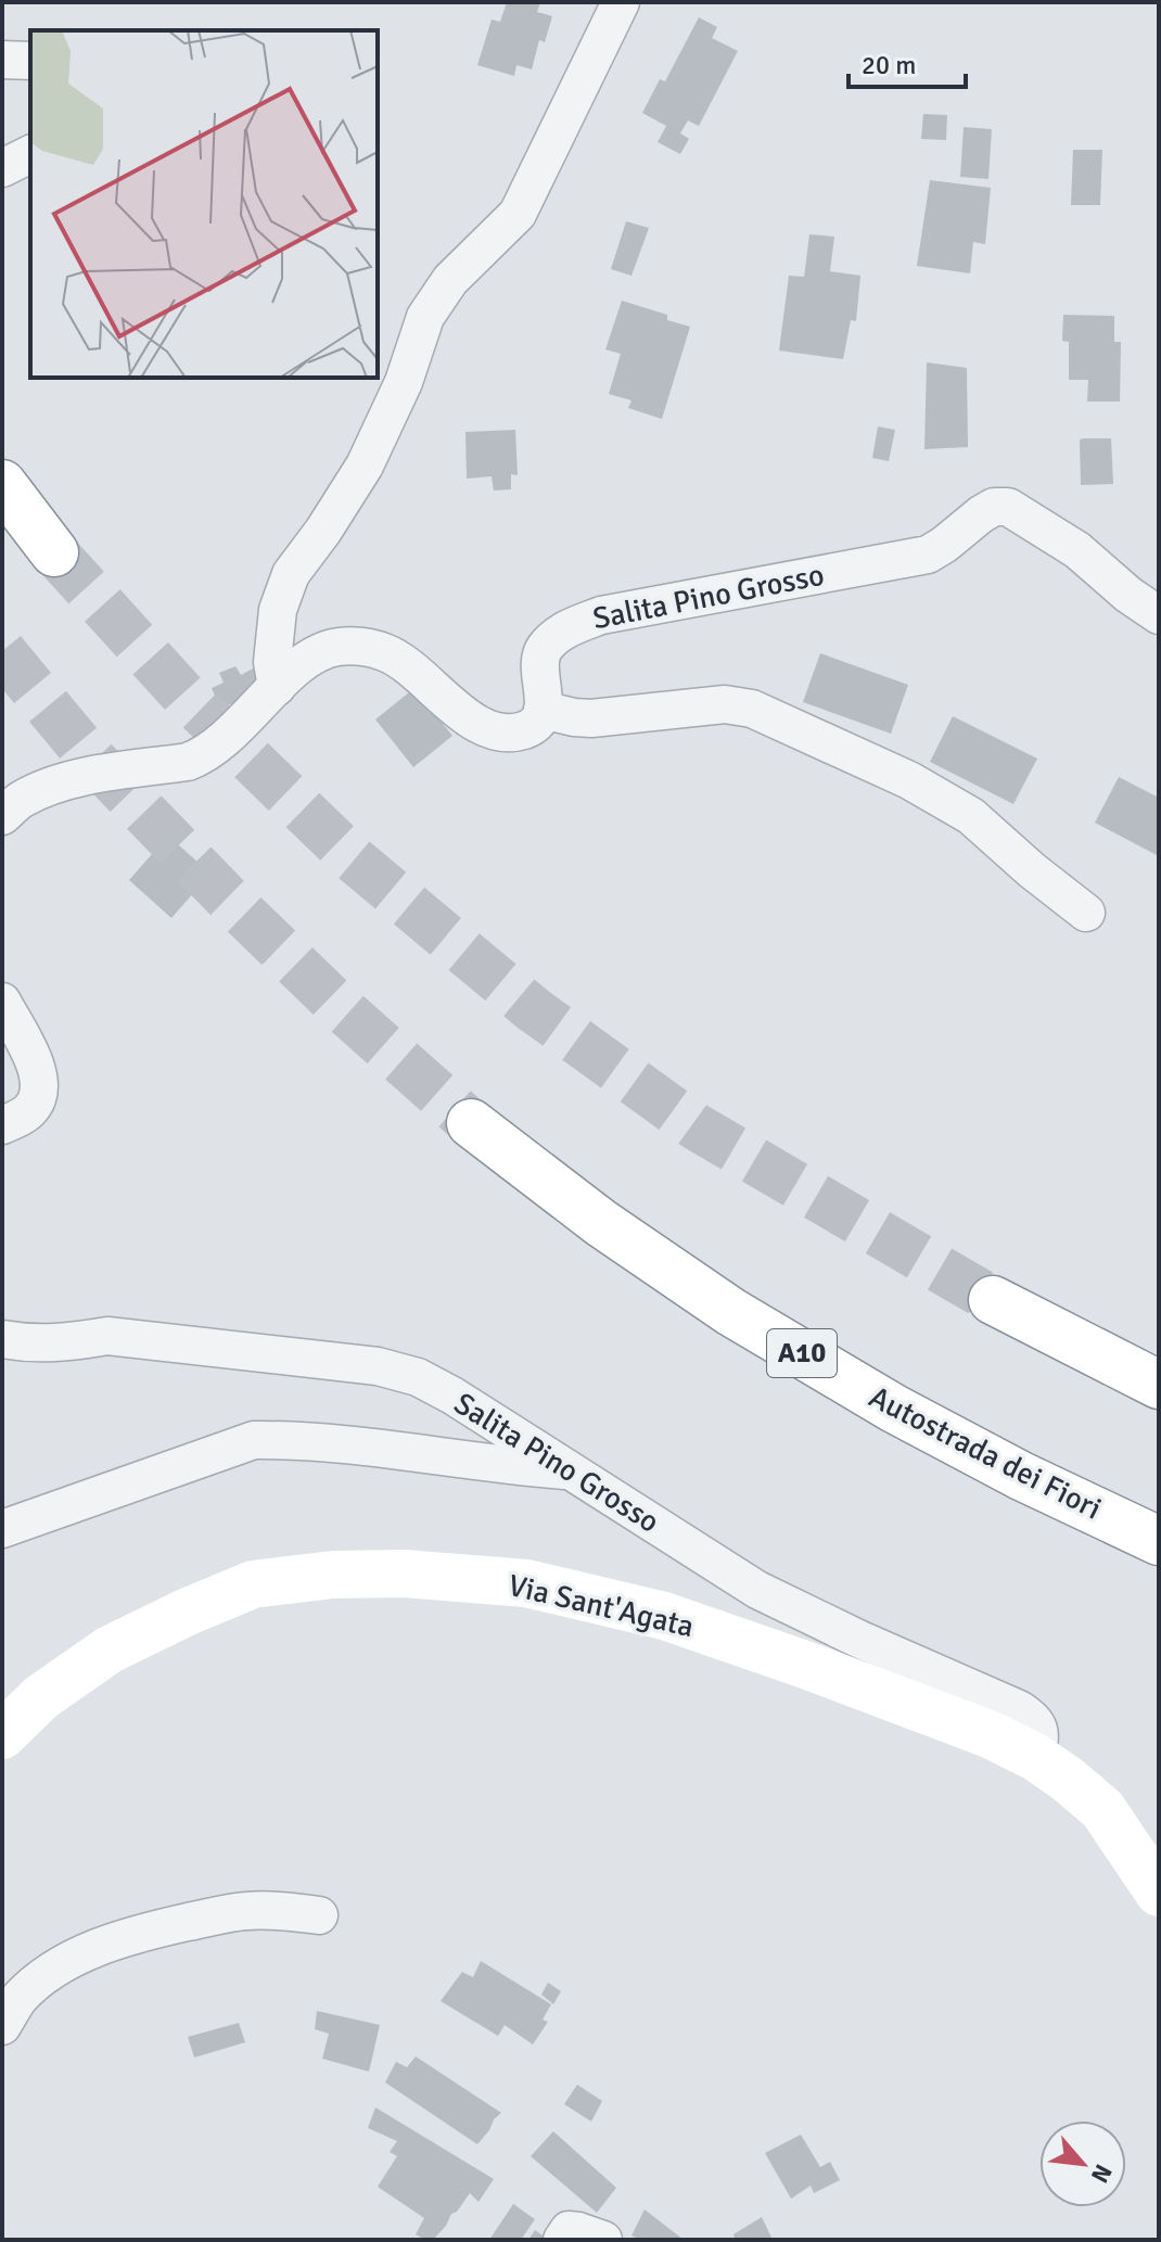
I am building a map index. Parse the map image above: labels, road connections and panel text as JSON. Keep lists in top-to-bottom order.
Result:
{
  "streets": {
    "main road": ["A10", "Autostrada dei Fiori", "Via Sant'Agata"],
    "street": ["Salita Pino Grosso"]
  },
  "crossings": [
    ["Salita Pino Grosso", "Via Sant'Agata"]
  ],
  "scale_bar": "20 m",
  "north": "bottom right"
}
